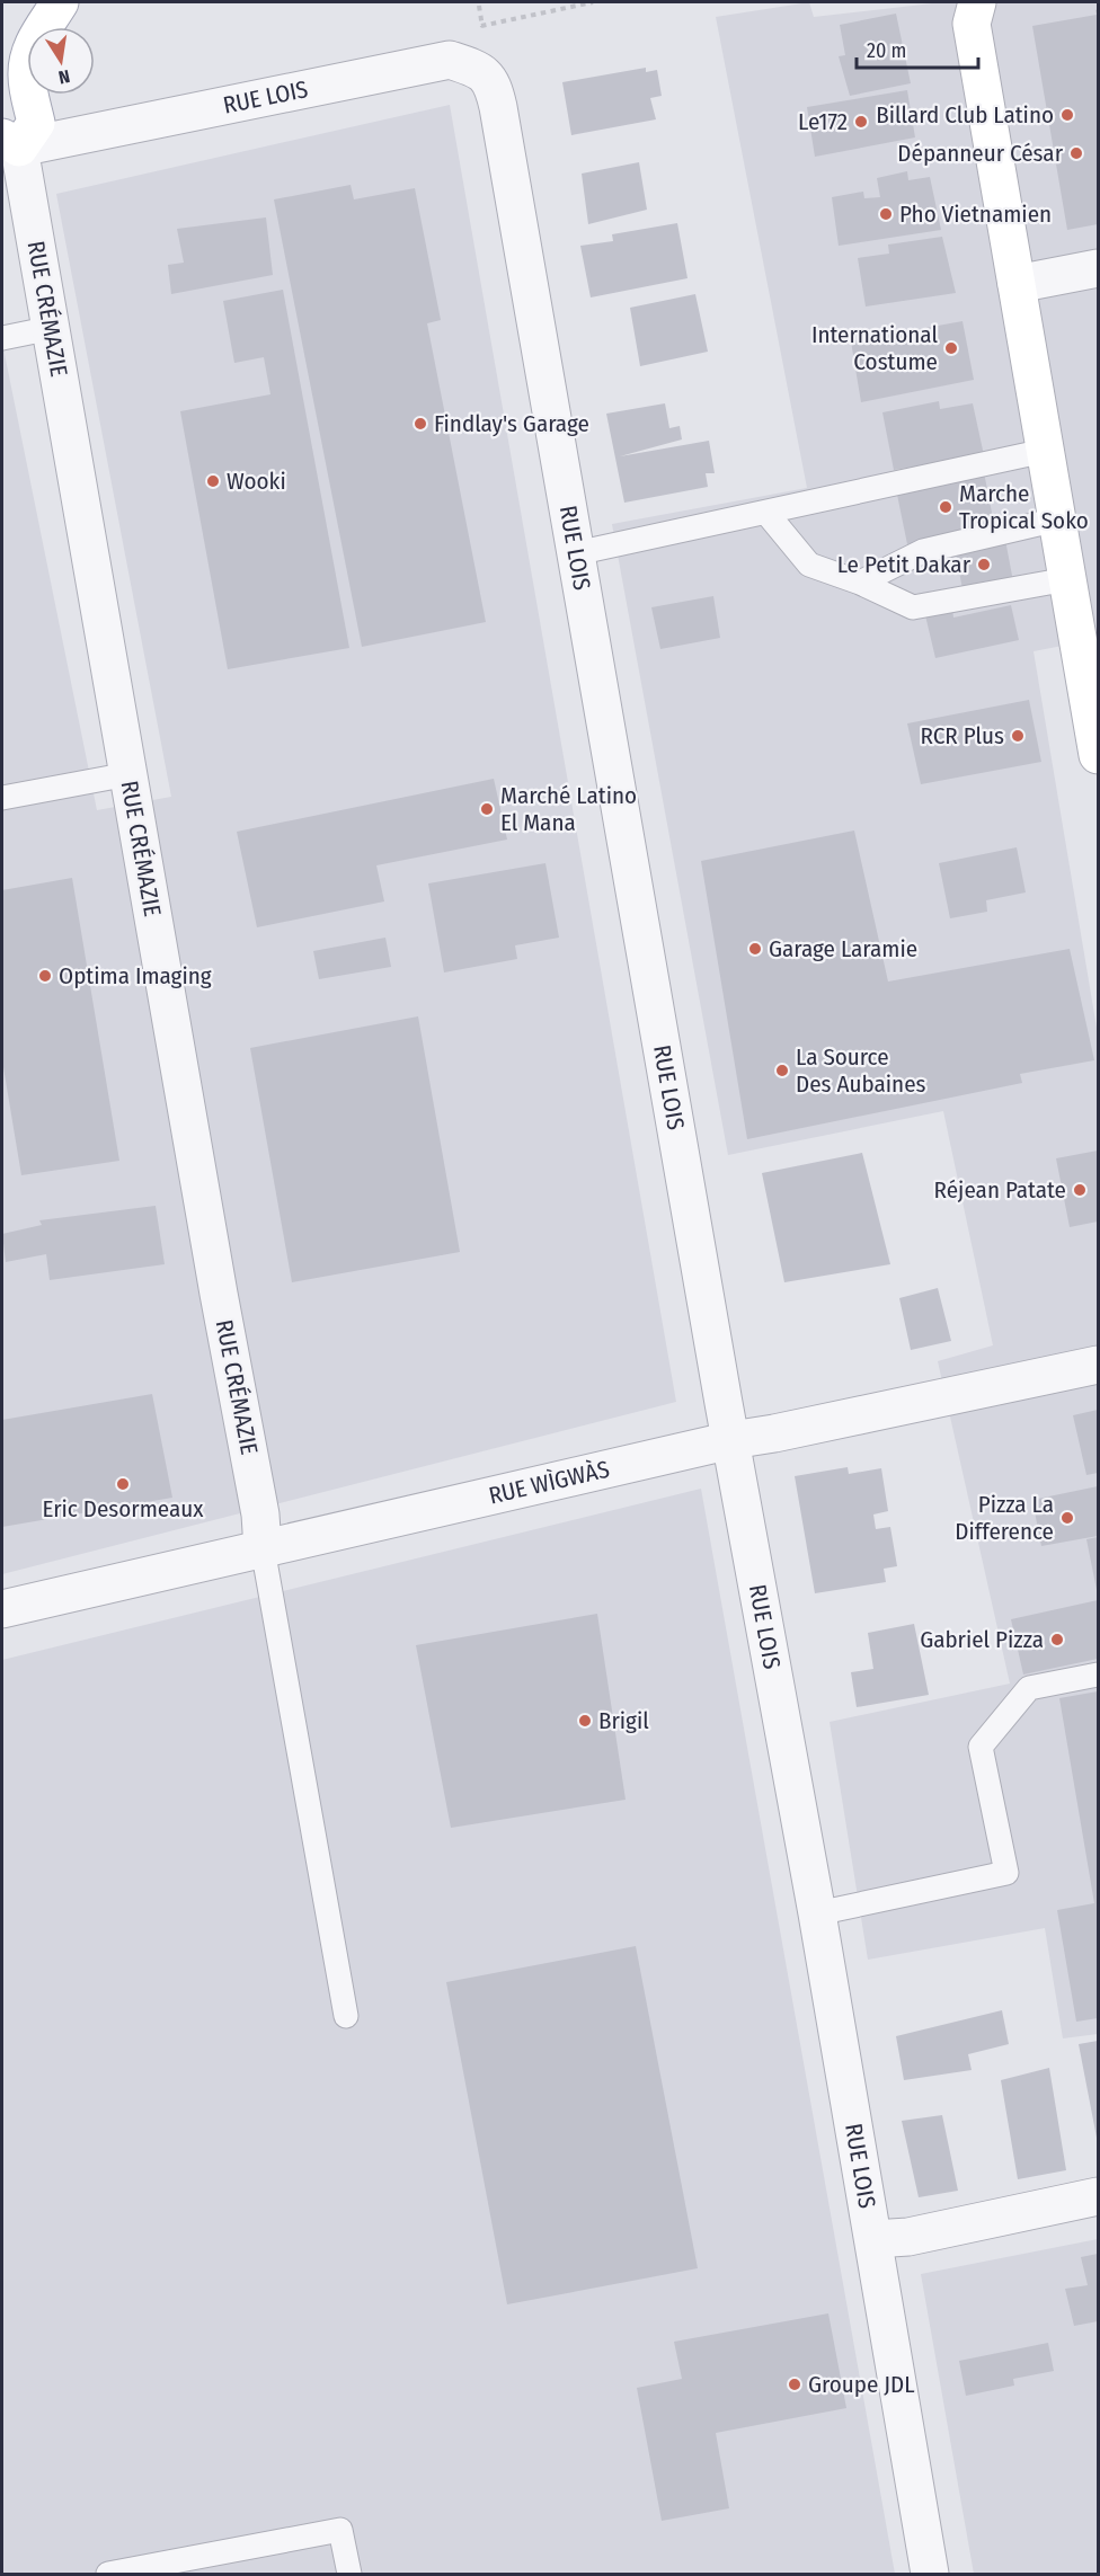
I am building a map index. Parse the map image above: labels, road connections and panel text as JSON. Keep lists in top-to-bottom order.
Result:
{
  "streets": {
    "street": ["RUE LOIS", "RUE CRÉMAZIE", "RUE WÌGWÀS"]
  },
  "crossings": [
    ["RUE LOIS", "RUE CRÉMAZIE"],
    ["RUE LOIS", "RUE WÌGWÀS"],
    ["RUE CRÉMAZIE", "RUE WÌGWÀS"]
  ],
  "places": [
    "Billard Club Latino",
    "Le172",
    "Dépanneur César",
    "Pho Vietnamien",
    "International Costume",
    "Findlay's Garage",
    "Wooki",
    "Marche Tropical Soko",
    "Le Petit Dakar",
    "RCR Plus",
    "Marché Latino El Mana",
    "Garage Laramie",
    "Optima Imaging",
    "La Source Des Aubaines",
    "Réjean Patate",
    "Eric Desormeaux",
    "Pizza La Difference",
    "Gabriel Pizza",
    "Brigil",
    "Groupe JDL"
  ],
  "scale_bar": "20 m",
  "north": "bottom"
}
